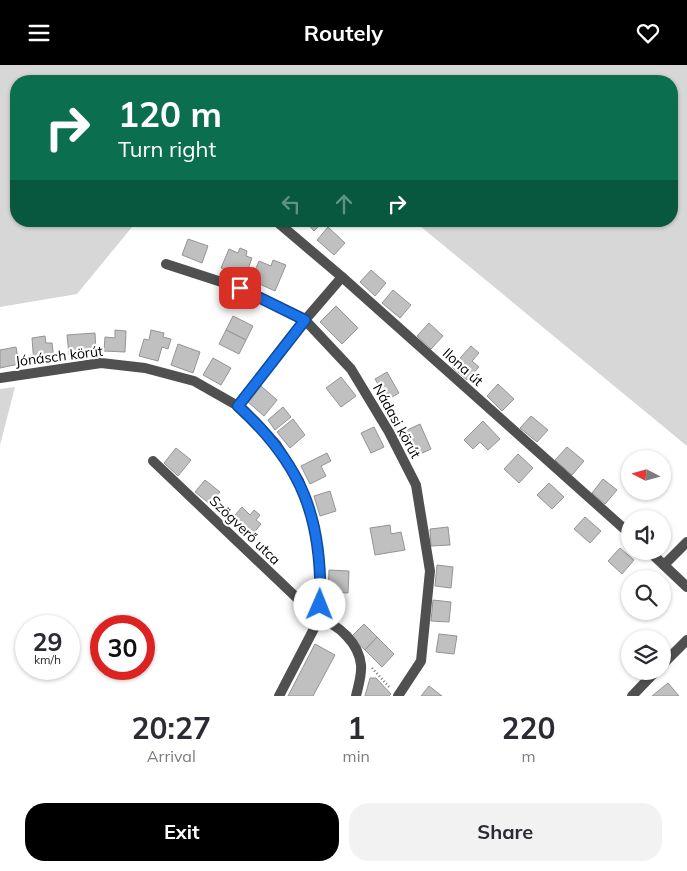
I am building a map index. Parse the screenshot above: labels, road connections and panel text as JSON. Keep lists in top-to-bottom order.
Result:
{
  "streets": {
    "street": [
      "Jónásch körút",
      "Ilona út",
      "Nádasi körút",
      "Szögverő utca"
    ]
  },
  "crossings": [
    ["Jónásch körút", "Szögverő utca"]
  ],
  "north": "left",
  "page": {
    "header": "Routely",
    "turn": ["120 m", "Turn right"],
    "speed": "29 km/h",
    "limit": "30",
    "eta": [
      "20:27",
      "Arrival",
      "1",
      "min",
      "220",
      "m"
    ],
    "buttons": ["Exit", "Share"]
  }
}
